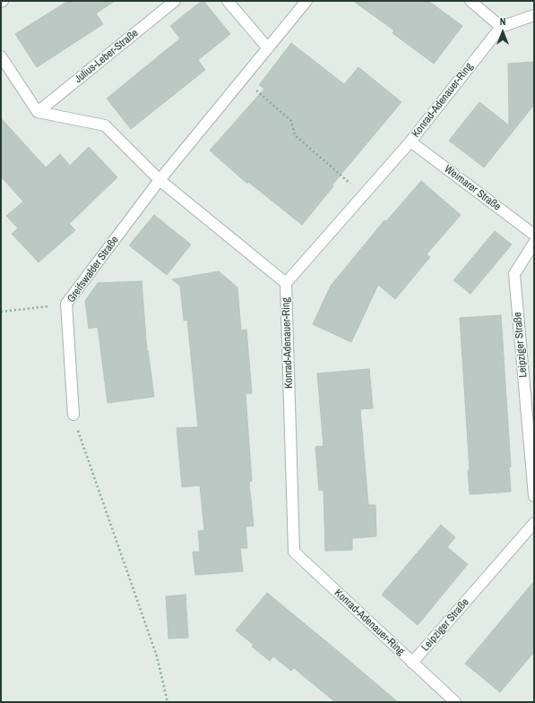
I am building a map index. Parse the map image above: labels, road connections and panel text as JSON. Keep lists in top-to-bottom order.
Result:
{
  "streets": {
    "street": [
      "Julius-Leber-Straße",
      "Konrad-Adenauer-Ring",
      "Weimarer Straße",
      "Greifswalder Straße",
      "Leipziger Straße"
    ]
  },
  "crossings": [
    ["Konrad-Adenauer-Ring", "Weimarer Straße"],
    ["Konrad-Adenauer-Ring", "Leipziger Straße"]
  ],
  "north": "top"
}
